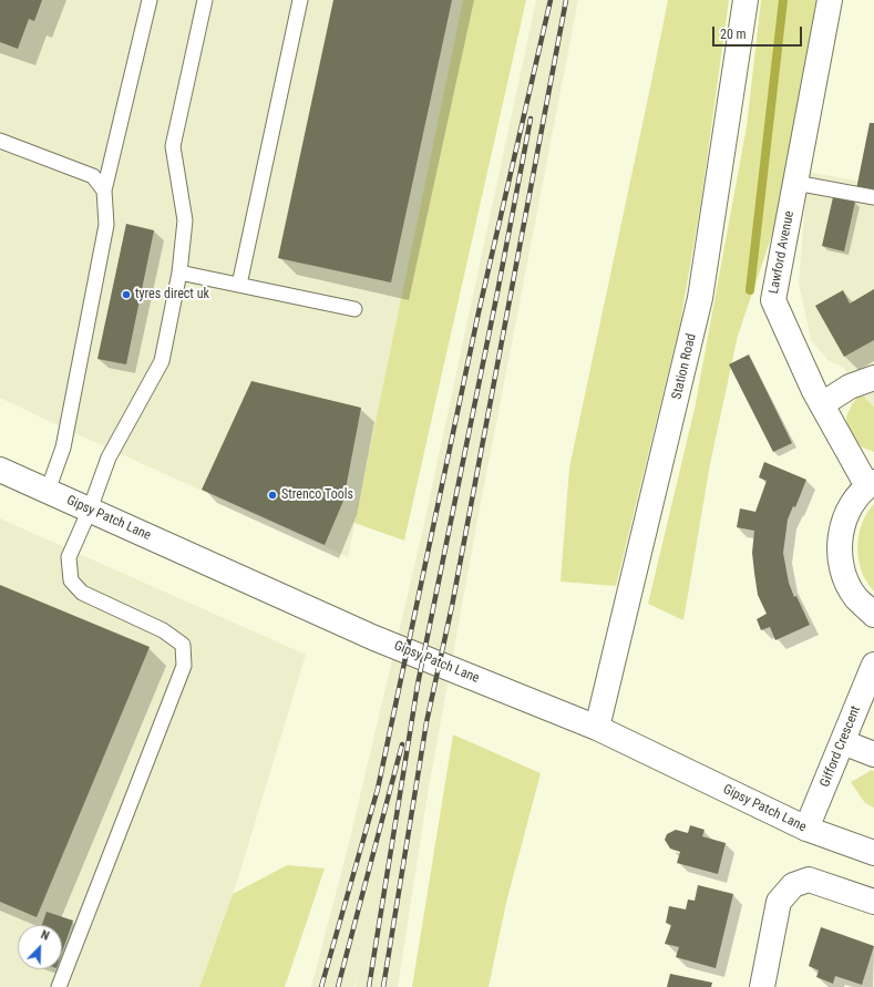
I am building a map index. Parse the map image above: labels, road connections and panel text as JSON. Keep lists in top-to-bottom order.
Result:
{
  "streets": {
    "street": [
      "Lawford Avenue",
      "Station Road",
      "Gipsy Patch Lane",
      "Gifford Crescent"
    ]
  },
  "crossings": [
    ["Station Road", "Gipsy Patch Lane"],
    ["Gipsy Patch Lane", "Gifford Crescent"]
  ],
  "places": ["tyres direct uk", "Strenco Tools"],
  "scale_bar": "20 m",
  "north": "top right"
}
